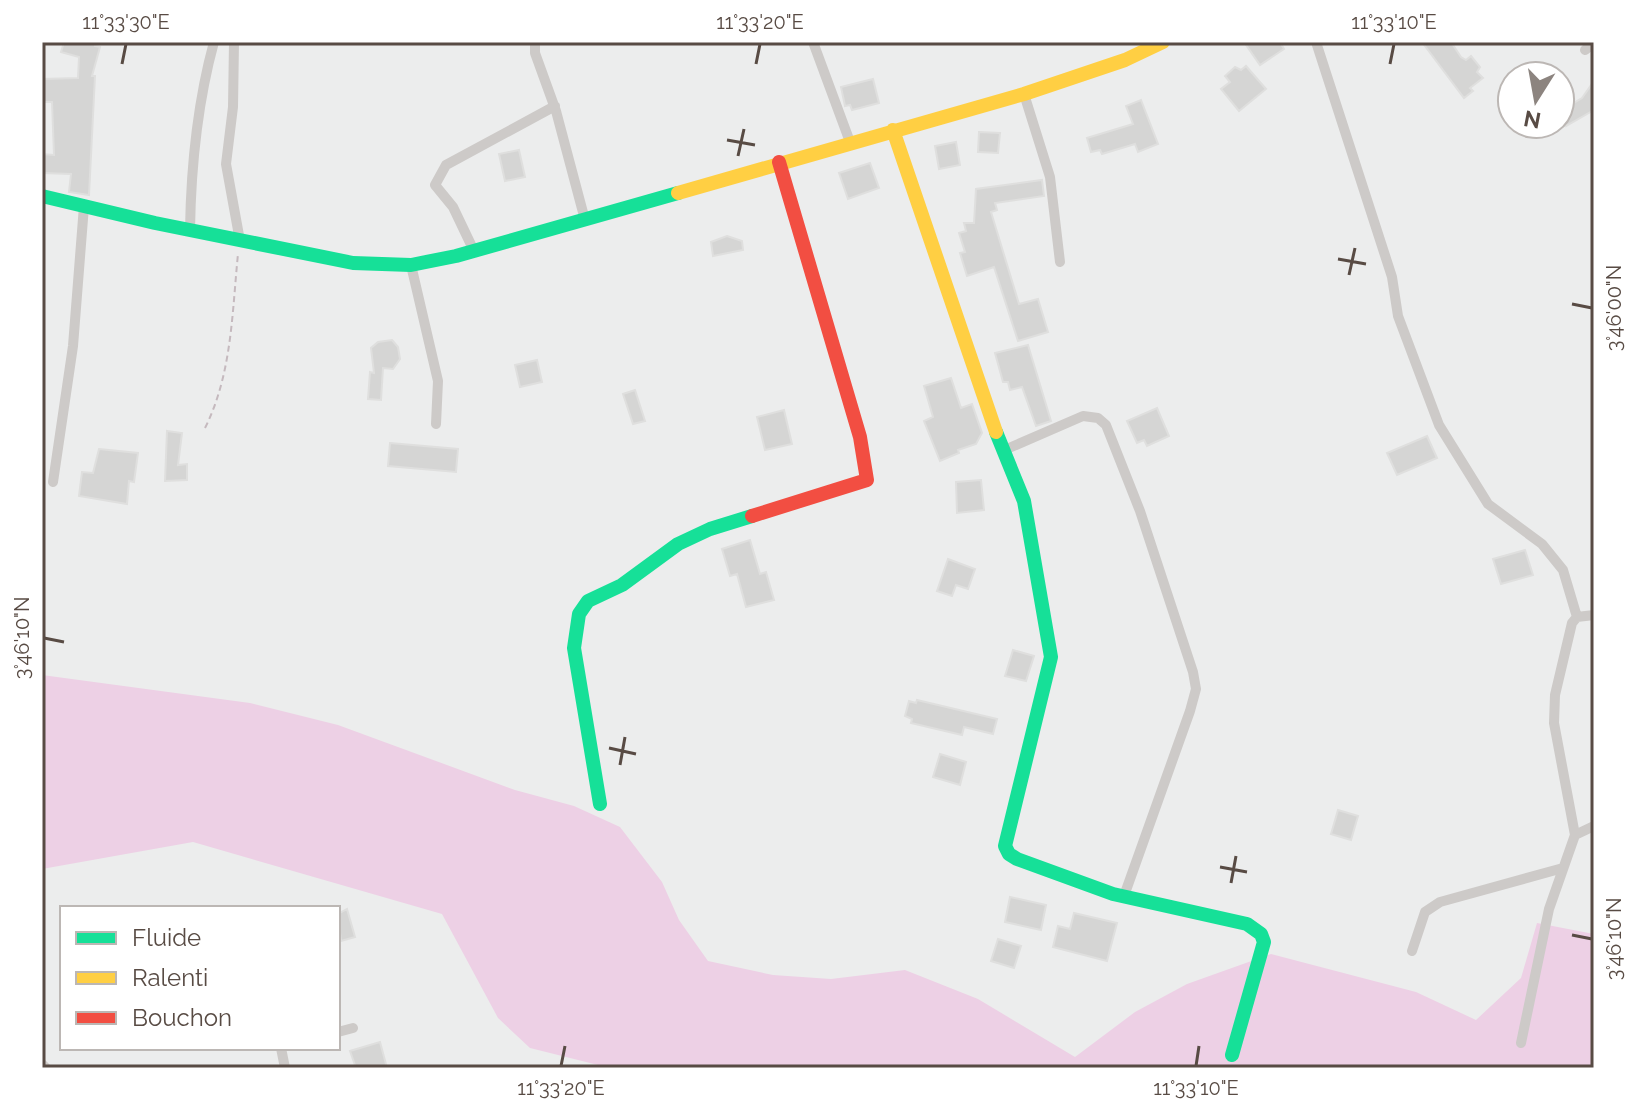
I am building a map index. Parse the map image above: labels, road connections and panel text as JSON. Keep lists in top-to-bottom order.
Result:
{
  "legend": ["Fluide", "Ralenti", "Bouchon"],
  "north": "bottom",
  "coordinates": [
    "11°33'30\"E",
    "11°33'20\"E",
    "11°33'10\"E",
    "3°46'00\"N",
    "3°46'10\"N"
  ]
}
